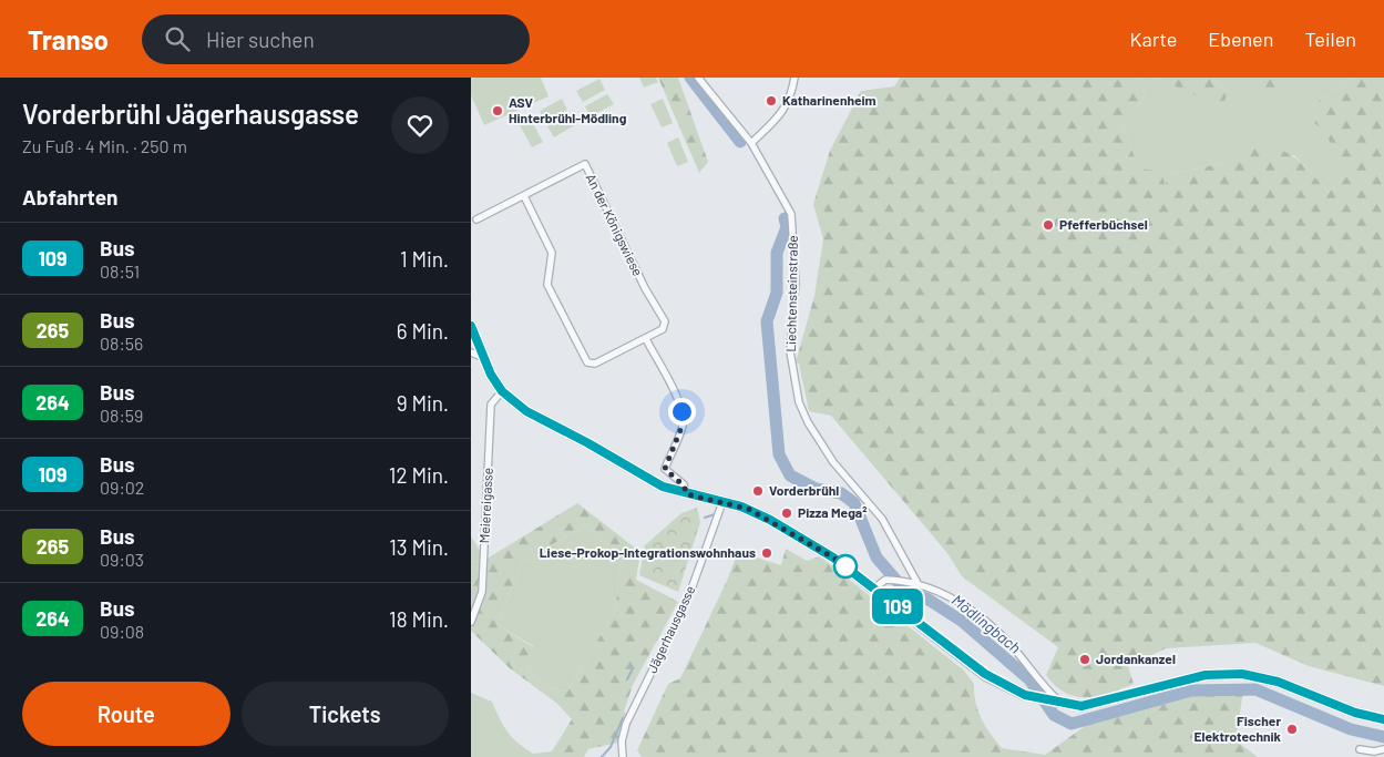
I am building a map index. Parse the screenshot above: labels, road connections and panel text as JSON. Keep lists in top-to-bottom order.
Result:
{
  "streets": {
    "street": [
      "An der Königswiese",
      "Liechtensteinstraße",
      "Meiereigasse",
      "Jägerhausgasse"
    ]
  },
  "water": ["Mödlingbach"],
  "places": [
    "Katharinenheim",
    "ASV Hinterbrühl-Mödling",
    "Pfefferbüchsel",
    "Vorderbrühl",
    "Pizza Mega²",
    "Liese-Prokop-Integrationswohnhaus",
    "Jordankanzel",
    "Fischer Elektrotechnik"
  ],
  "lines": ["bus line 109"],
  "page": {
    "header": "Transo",
    "search": "Hier suchen",
    "nav": ["Karte", "Ebenen", "Teilen"],
    "heading": [
      ["Vorderbrühl Jägerhausgasse", "Zu Fuß · 4 Min. · 250 m"],
      "Abfahrten"
    ],
    "on_map": "109",
    "list": [
      {
        "mark": "109",
        "name": "Bus",
        "note": "08:51",
        "value": "1 Min."
      },
      {
        "mark": "265",
        "name": "Bus",
        "note": "08:56",
        "value": "6 Min."
      },
      {
        "mark": "264",
        "name": "Bus",
        "note": "08:59",
        "value": "9 Min."
      },
      {
        "mark": "109",
        "name": "Bus",
        "note": "09:02",
        "value": "12 Min."
      },
      {
        "mark": "265",
        "name": "Bus",
        "note": "09:03",
        "value": "13 Min."
      },
      {
        "mark": "264",
        "name": "Bus",
        "note": "09:08",
        "value": "18 Min."
      }
    ],
    "buttons": ["Route", "Tickets"]
  }
}
